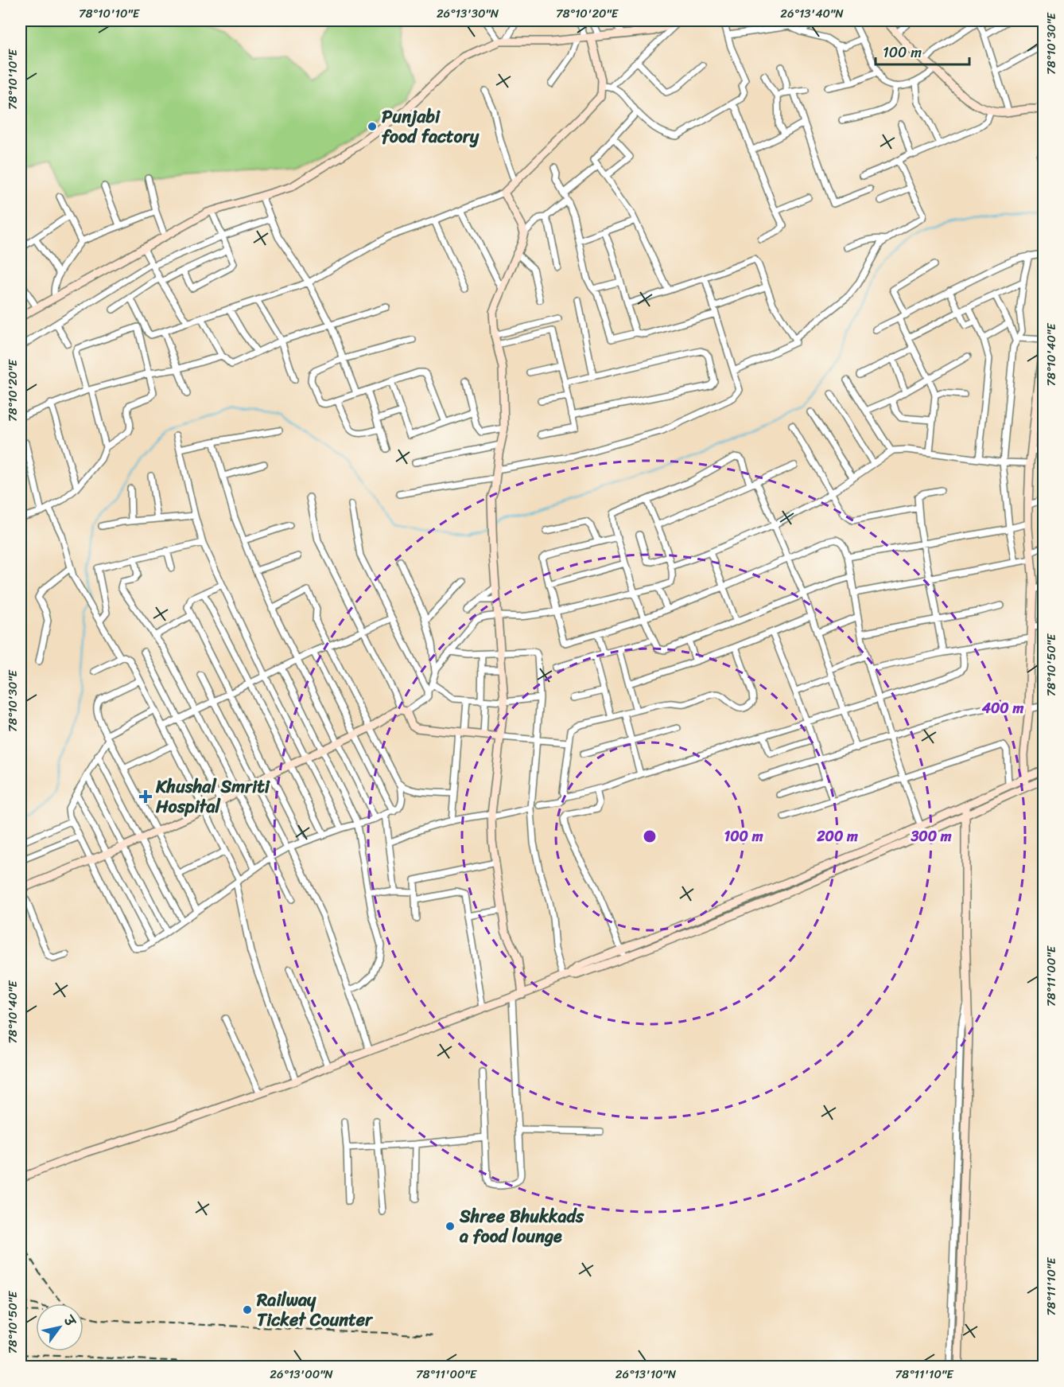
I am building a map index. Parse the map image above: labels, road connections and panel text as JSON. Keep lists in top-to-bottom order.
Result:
{
  "places": {
    "other": ["Punjabi food factory", "Shree Bhukkads a food lounge", "Railway Ticket Counter"],
    "health": ["Khushal Smriti Hospital"]
  },
  "scale_bar": "100 m",
  "north": "top right",
  "coordinates": [
    "78°10'10\"E",
    "26°13'30\"N",
    "78°10'20\"E",
    "26°13'40\"N",
    "78°10'30\"E",
    "78°10'40\"E",
    "78°10'50\"E",
    "78°11'00\"E",
    "78°11'10\"E",
    "26°13'00\"N",
    "26°13'10\"N"
  ],
  "rings": [
    "400 m",
    "100 m",
    "200 m",
    "300 m"
  ]
}
